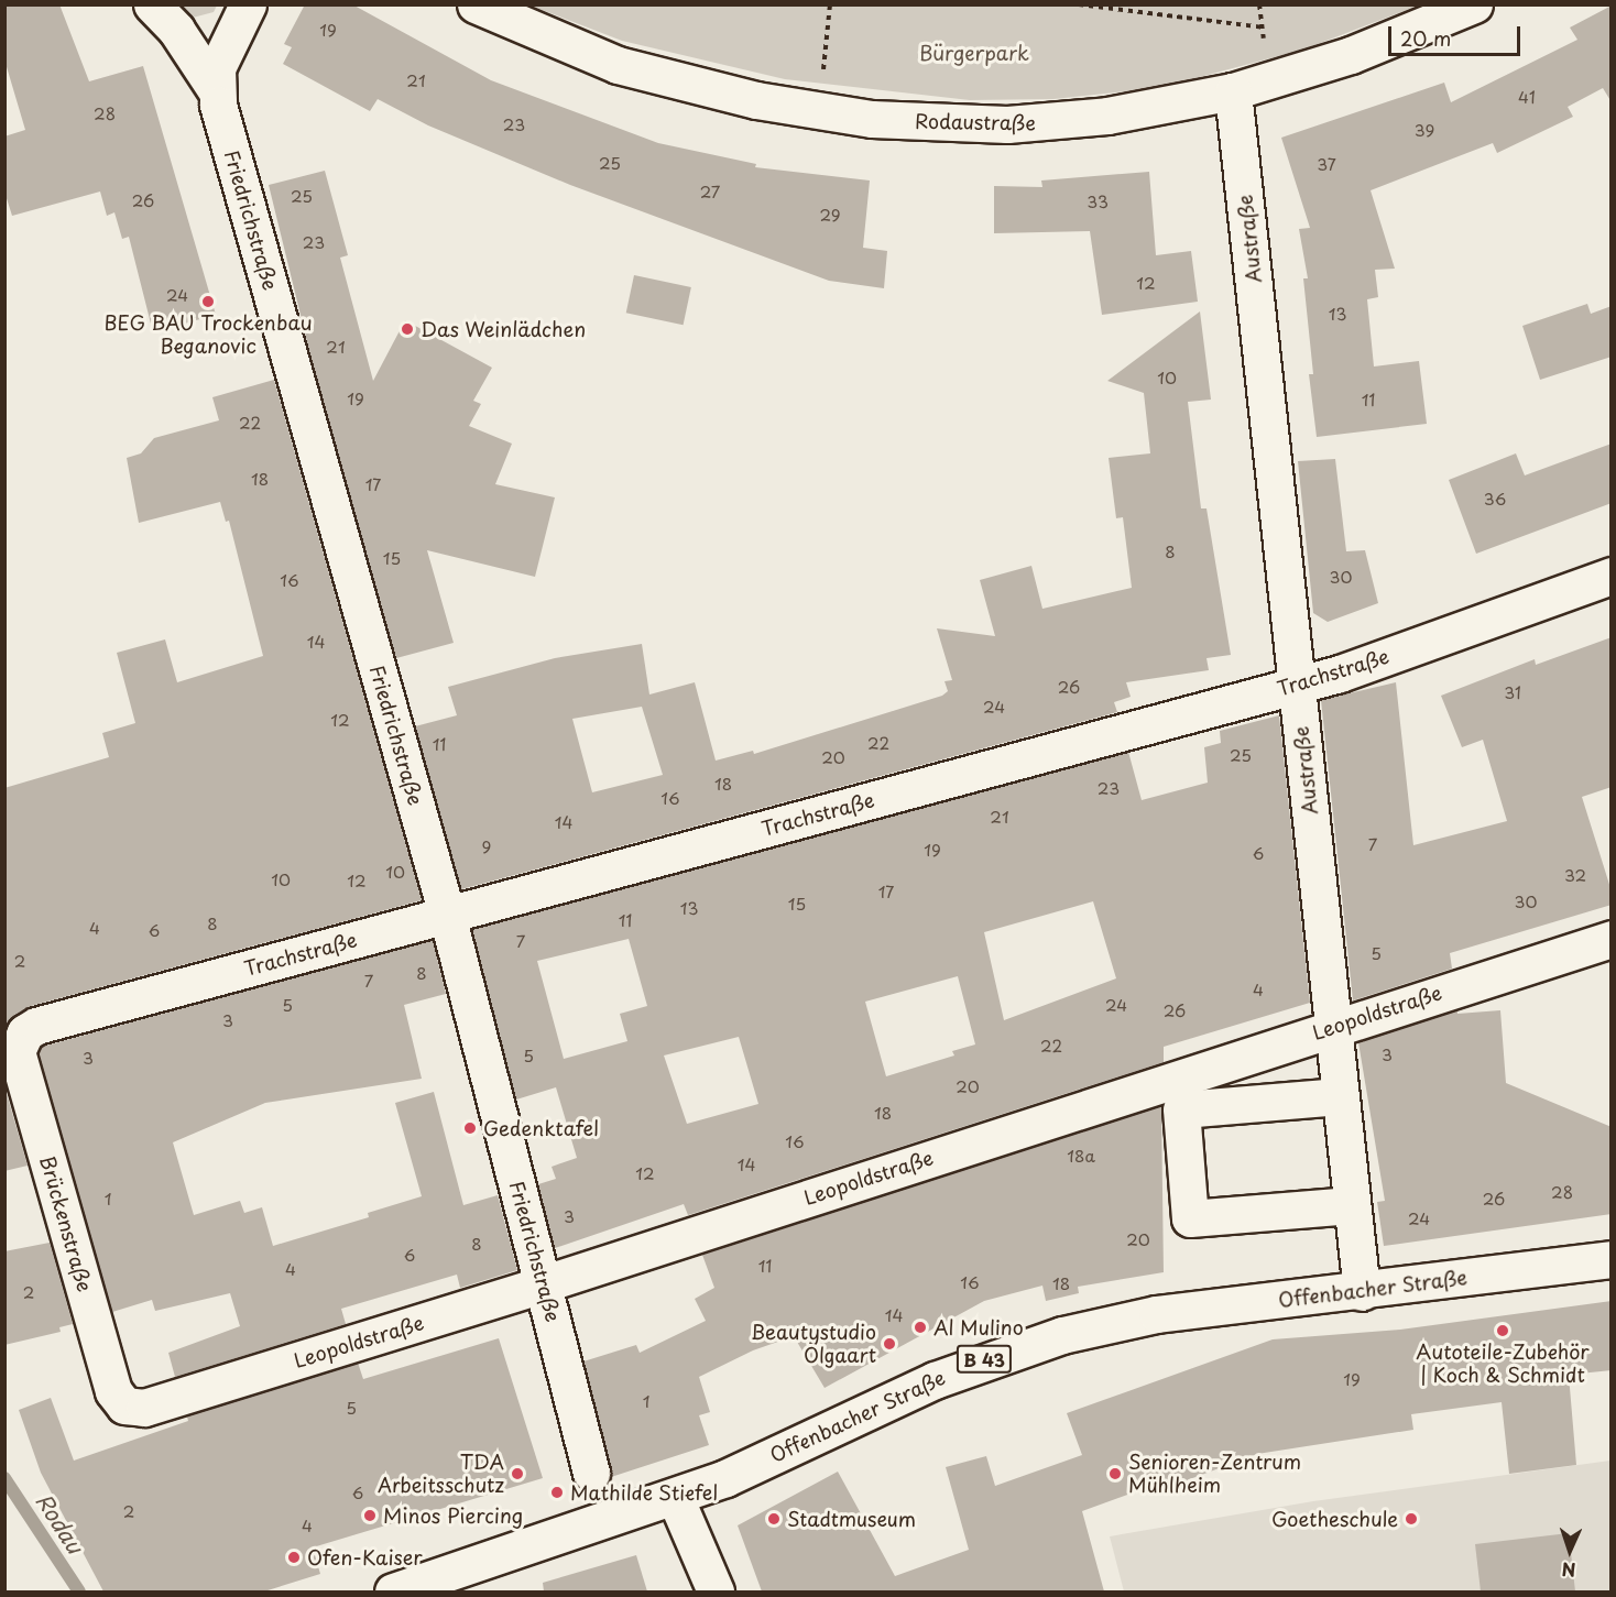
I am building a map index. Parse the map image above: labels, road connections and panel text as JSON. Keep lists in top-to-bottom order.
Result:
{
  "streets": {
    "street": [
      "Rodaustraße",
      "Friedrichstraße",
      "Austraße",
      "Trachstraße",
      "Leopoldstraße",
      "Brückenstraße",
      "Offenbacher Straße",
      "B 43"
    ]
  },
  "crossings": [
    ["Rodaustraße", "Austraße"],
    ["Friedrichstraße", "Trachstraße"],
    ["Friedrichstraße", "Leopoldstraße"],
    ["Austraße", "Trachstraße"],
    ["Austraße", "Leopoldstraße"],
    ["Austraße", "Offenbacher Straße"],
    ["Trachstraße", "Brückenstraße"],
    ["Leopoldstraße", "Brückenstraße"]
  ],
  "water": ["Rodau"],
  "parks": ["Bürgerpark"],
  "places": [
    "BEG BAU Trockenbau Beganovic",
    "Das Weinlädchen",
    "Gedenktafel",
    "Al Mulino",
    "Autoteile-Zubehör | Koch & Schmidt",
    "Beautystudio Olgaart",
    "TDA Arbeitsschutz",
    "Senioren-Zentrum Mühlheim",
    "Mathilde Stiefel",
    "Minos Piercing",
    "Stadtmuseum",
    "Goetheschule",
    "Ofen-Kaiser"
  ],
  "house_numbers": [
    "19",
    "21",
    "41",
    "28",
    "23",
    "39",
    "25",
    "37",
    "27",
    "25",
    "26",
    "33",
    "29",
    "23",
    "12",
    "24",
    "13",
    "21",
    "10",
    "19",
    "11",
    "22",
    "18",
    "17",
    "36",
    "8",
    "15",
    "30",
    "16",
    "14",
    "26",
    "31",
    "24",
    "12",
    "22",
    "11",
    "25",
    "20",
    "18",
    "23",
    "16",
    "21",
    "14",
    "7",
    "9",
    "19",
    "6",
    "10",
    "32",
    "10",
    "12",
    "17",
    "30",
    "15",
    "13",
    "11",
    "8",
    "4",
    "6",
    "7",
    "5",
    "2",
    "8",
    "7",
    "4",
    "5",
    "24",
    "26",
    "3",
    "22",
    "3",
    "5",
    "3",
    "20",
    "18",
    "16",
    "18a",
    "14",
    "12",
    "28",
    "1",
    "26",
    "3",
    "24",
    "20",
    "8",
    "6",
    "11",
    "4",
    "16",
    "18",
    "2",
    "14",
    "19",
    "1",
    "5",
    "6",
    "2",
    "4"
  ],
  "scale_bar": "20 m",
  "north": "bottom"
}
